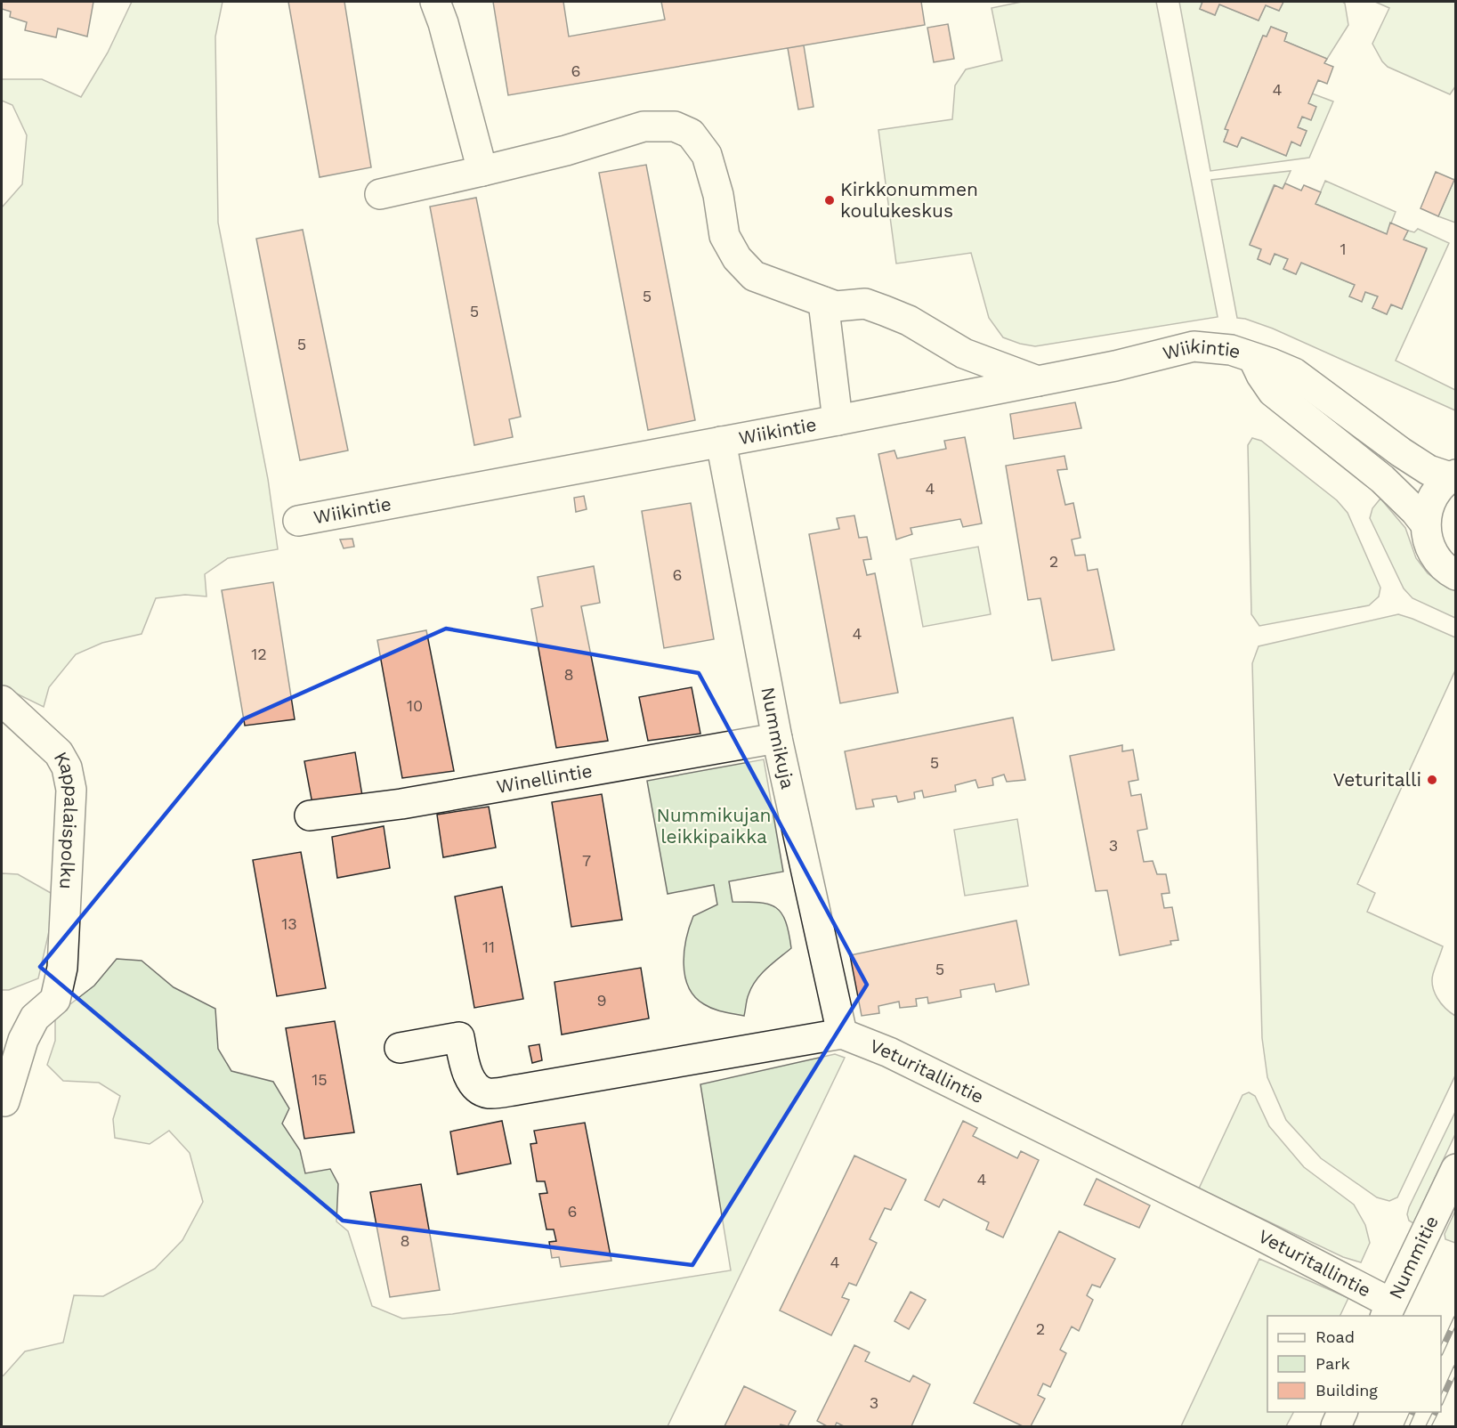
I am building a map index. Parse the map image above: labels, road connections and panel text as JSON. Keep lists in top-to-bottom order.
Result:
{
  "streets": {
    "street": [
      "Wiikintie",
      "Nummikuja",
      "Winellintie",
      "Kappalaispolku",
      "Veturitallintie",
      "Nummitie"
    ]
  },
  "crossings": [
    ["Wiikintie", "Nummikuja"],
    ["Nummikuja", "Winellintie"],
    ["Nummikuja", "Veturitallintie"],
    ["Veturitallintie", "Nummitie"]
  ],
  "parks": ["Nummikujan leikkipaikka"],
  "places": ["Kirkkonummen koulukeskus", "Veturitalli"],
  "house_numbers": [
    "6",
    "4",
    "1",
    "5",
    "5",
    "5",
    "4",
    "2",
    "6",
    "4",
    "12",
    "8",
    "10",
    "5",
    "3",
    "7",
    "13",
    "11",
    "5",
    "9",
    "15",
    "4",
    "6",
    "8",
    "4",
    "2",
    "3"
  ],
  "legend": ["Road", "Park", "Building"]
}
